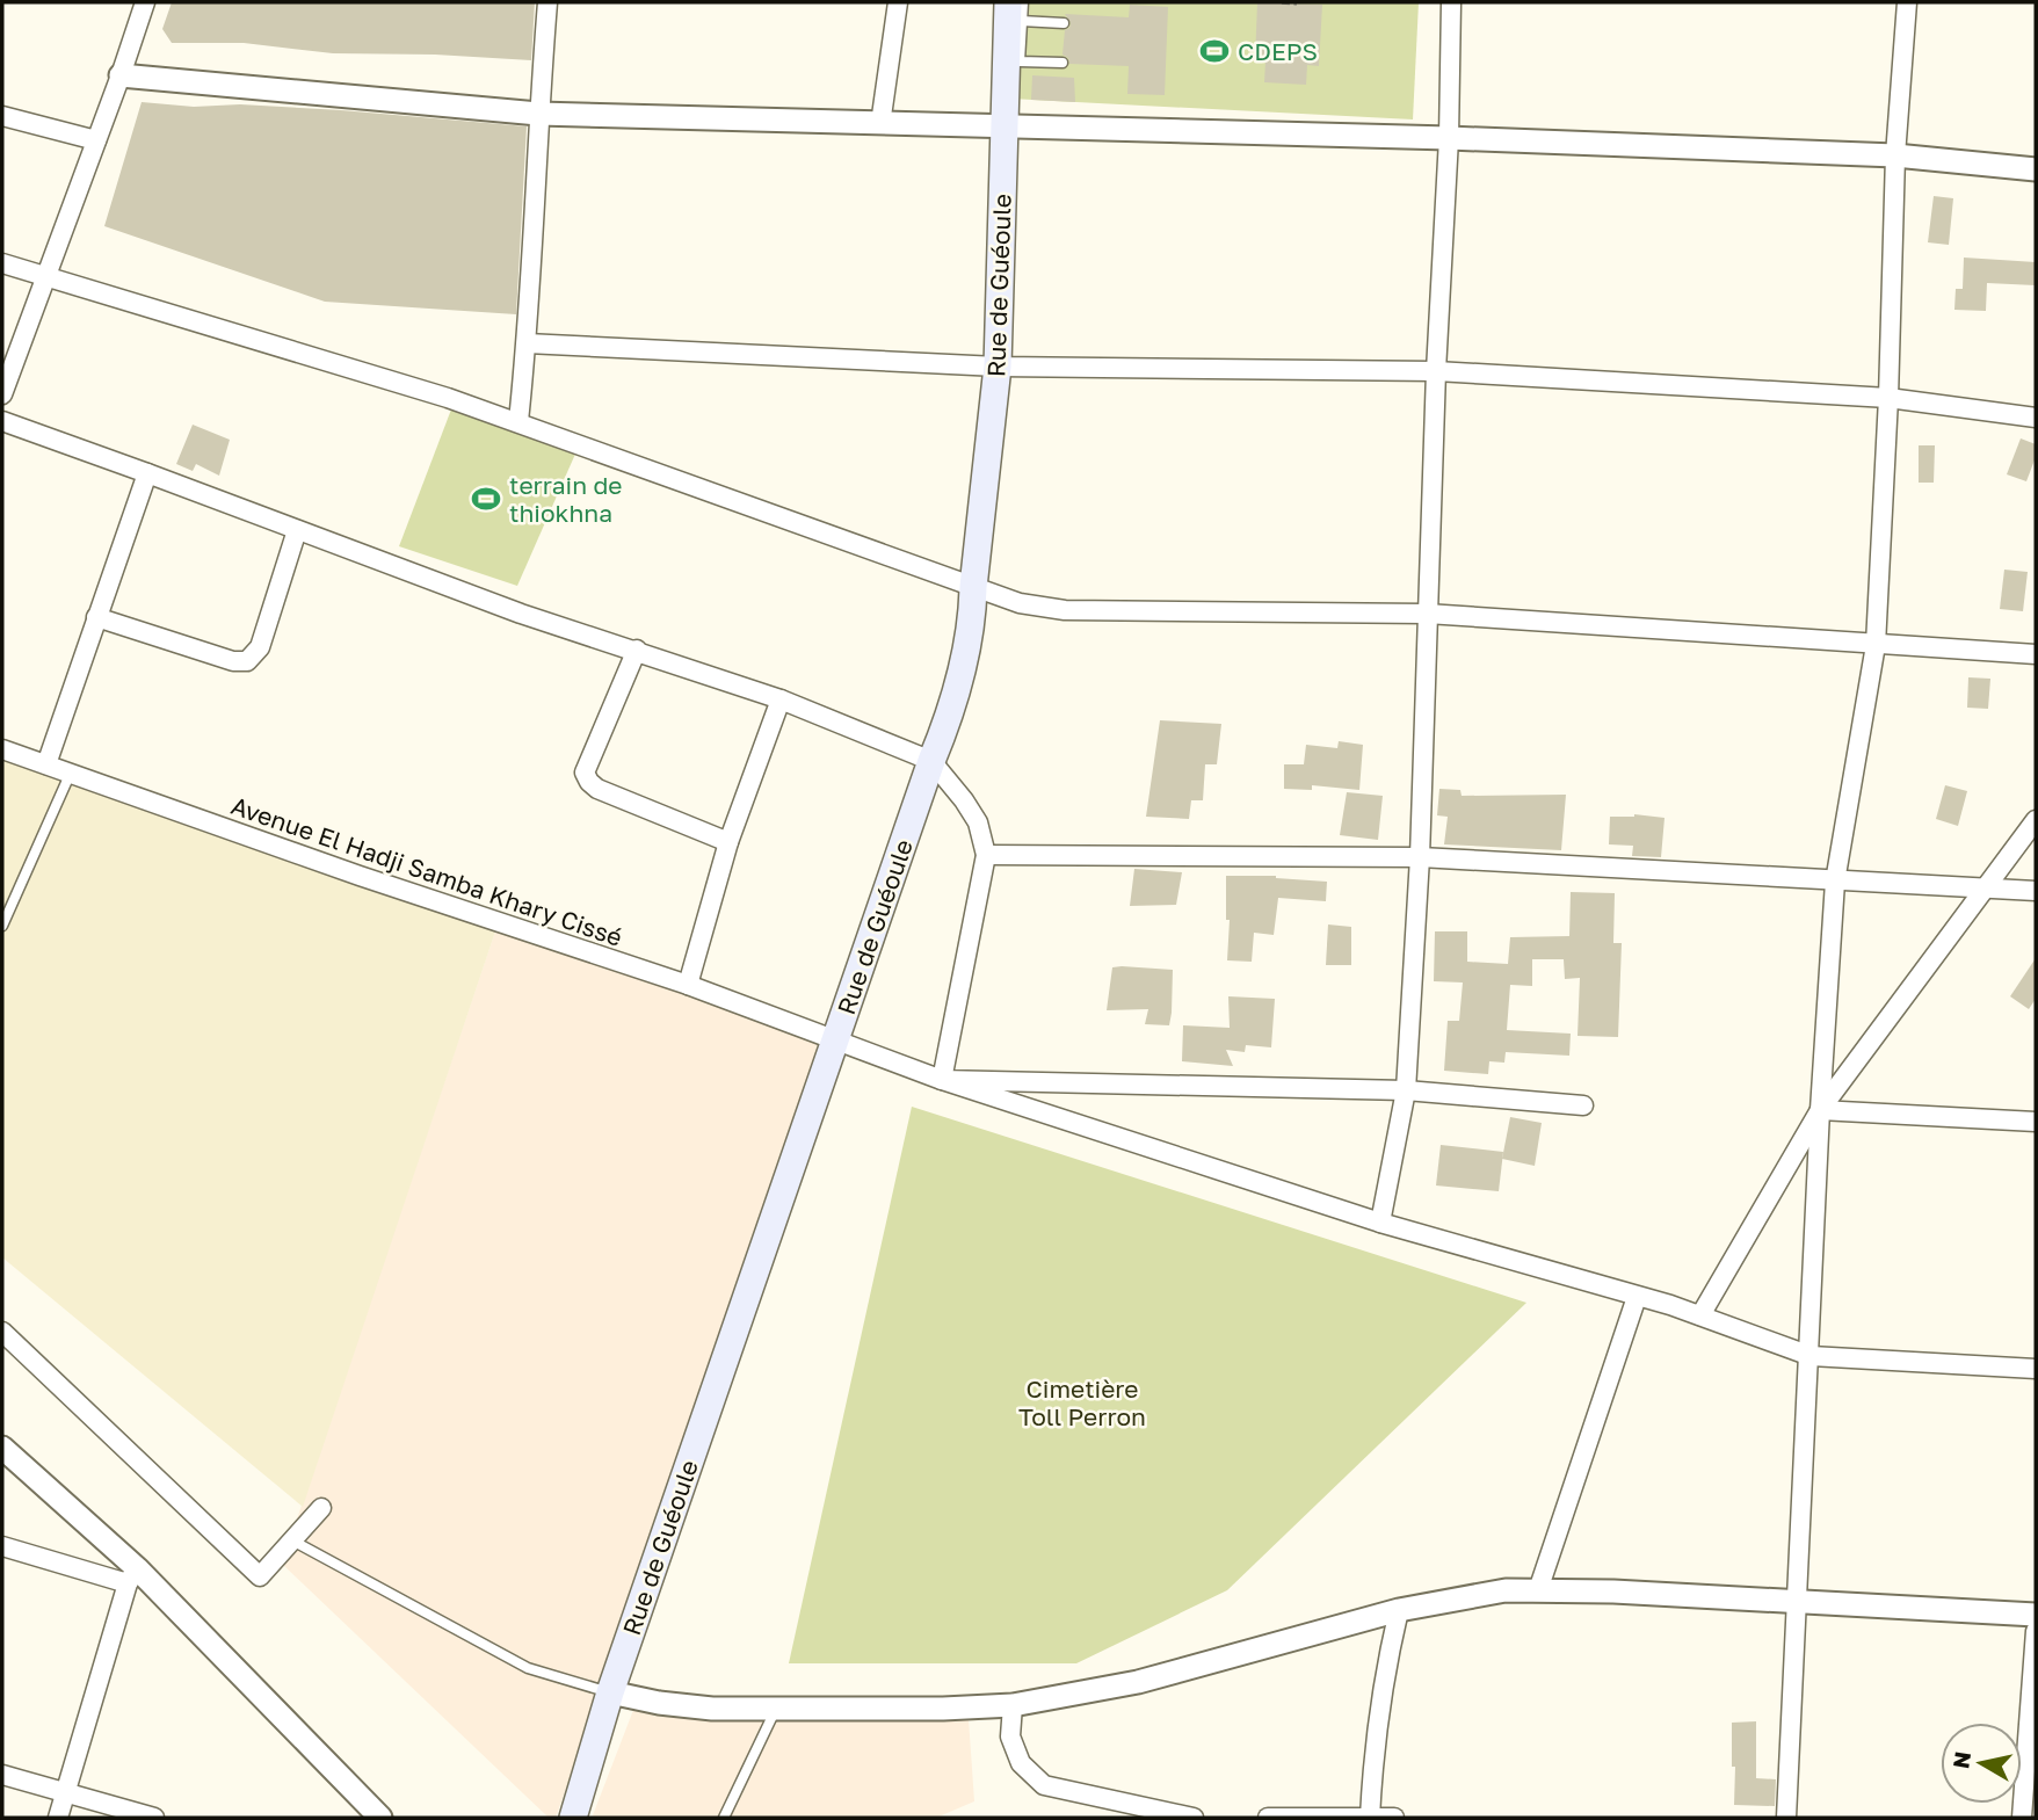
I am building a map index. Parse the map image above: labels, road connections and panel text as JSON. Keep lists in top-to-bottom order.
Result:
{
  "streets": {
    "main road": ["Rue de Guéoule"],
    "street": ["Avenue El Hadji Samba Khary Cissé"]
  },
  "crossings": [
    ["Rue de Guéoule", "Avenue El Hadji Samba Khary Cissé"]
  ],
  "parks": ["Cimetière Toll Perron"],
  "places": {
    "sports": ["CDEPS", "terrain de thiokhna"]
  },
  "north": "left"
}
